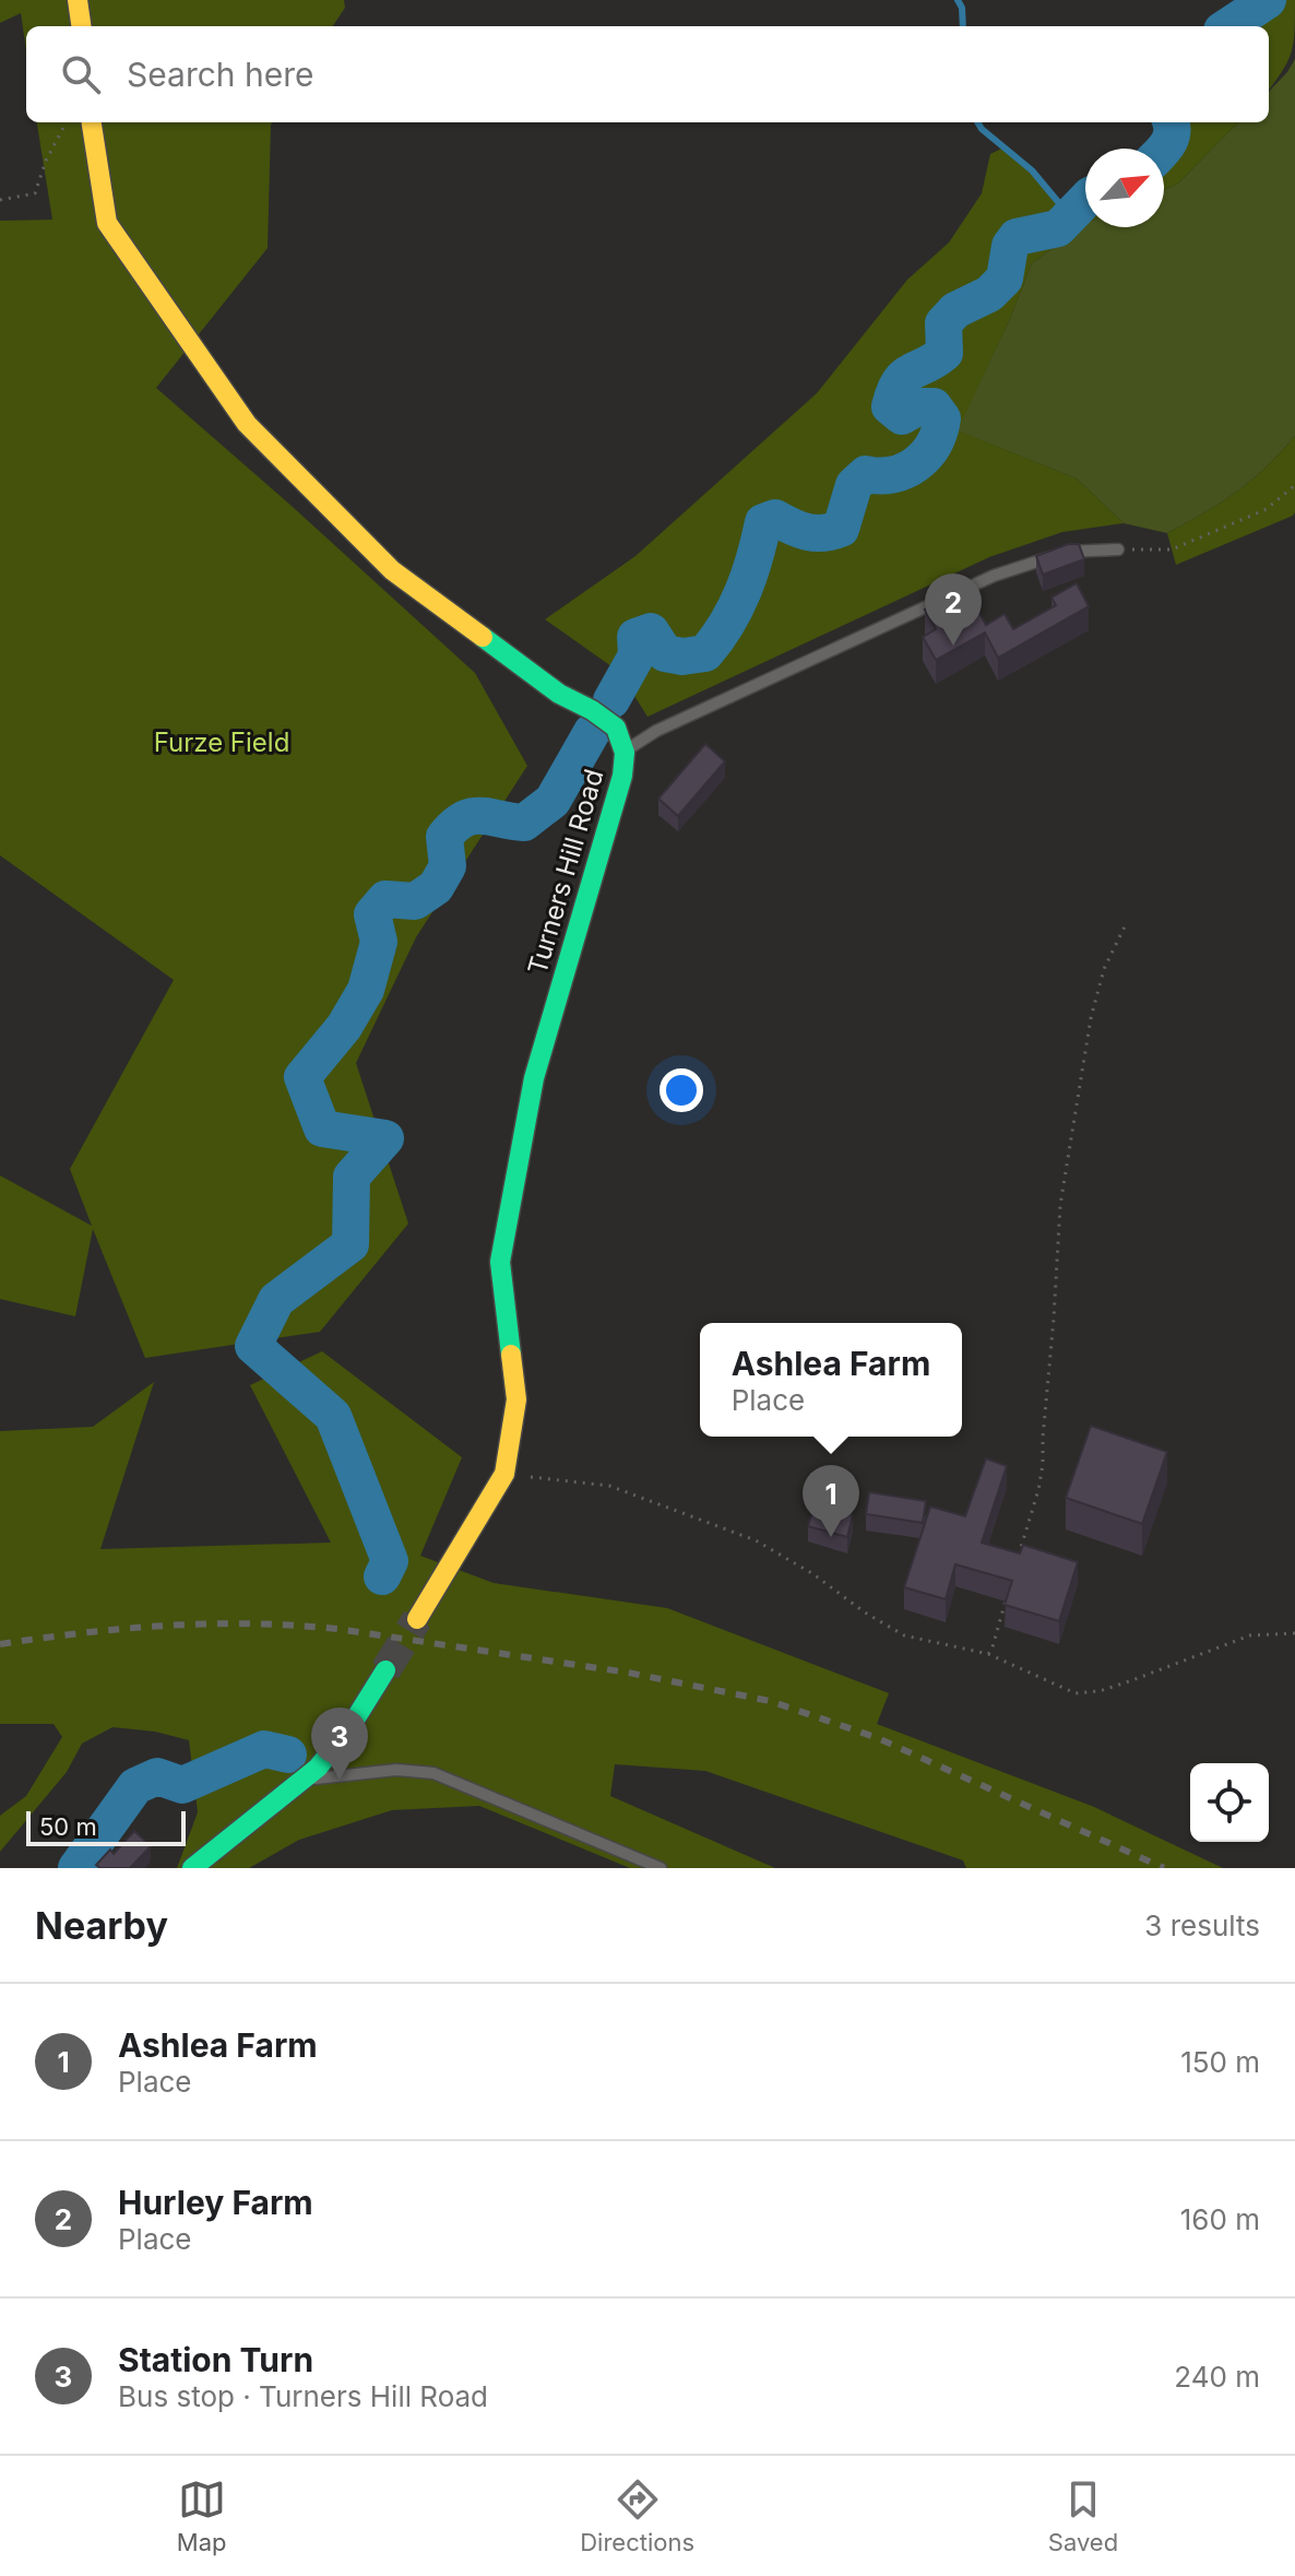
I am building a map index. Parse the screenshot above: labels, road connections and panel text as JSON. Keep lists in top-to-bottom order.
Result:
{
  "streets": {
    "main road": ["Turners Hill Road"]
  },
  "parks": ["Furze Field"],
  "scale_bar": "50 m",
  "north": "top right",
  "page": {
    "search": "Search here",
    "pins": ["2", "1", "3"],
    "popup": ["Ashlea Farm", "Place"],
    "scale": "50 m",
    "heading": ["Nearby", "3 results"],
    "list": [
      {
        "mark": "1",
        "name": "Ashlea Farm",
        "note": "Place",
        "value": "150 m"
      },
      {
        "mark": "2",
        "name": "Hurley Farm",
        "note": "Place",
        "value": "160 m"
      },
      {
        "mark": "3",
        "name": "Station Turn",
        "note": "Bus stop · Turners Hill Road",
        "value": "240 m"
      }
    ],
    "nav": ["Map", "Directions", "Saved"]
  }
}
